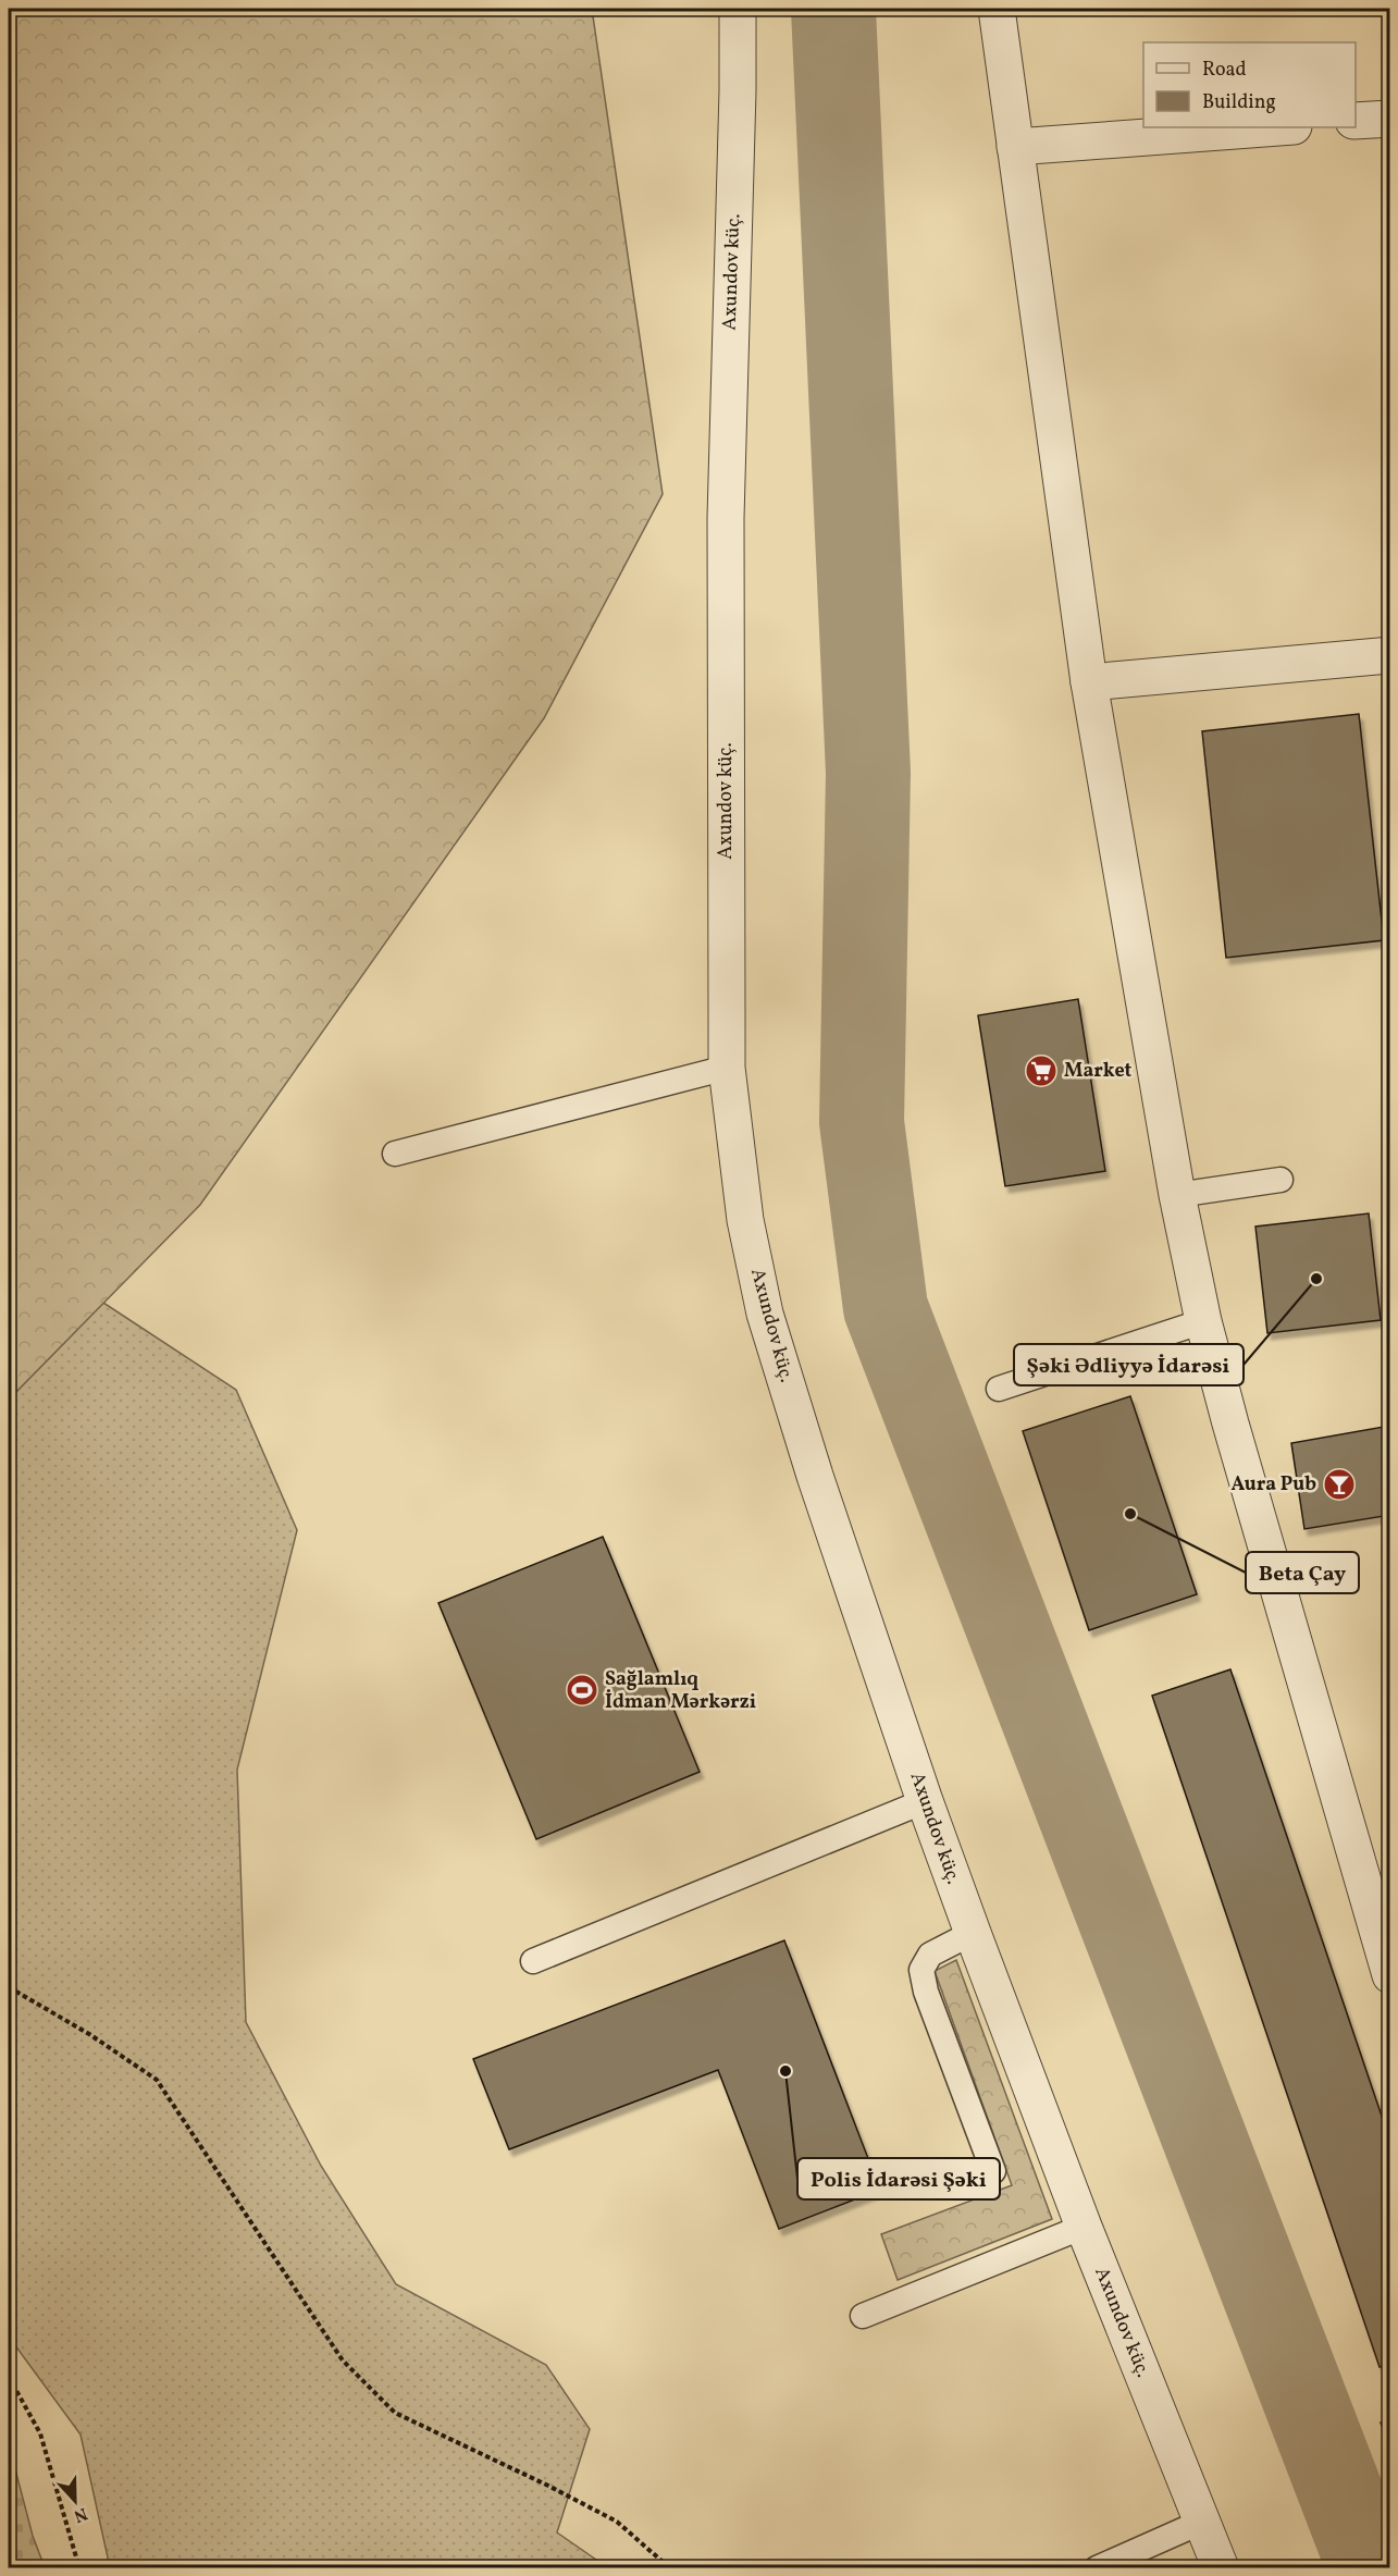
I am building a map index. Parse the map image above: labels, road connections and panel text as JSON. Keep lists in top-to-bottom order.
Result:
{
  "streets": {
    "street": ["Axundov küç."]
  },
  "places": {
    "supermarket": ["Market"],
    "other": ["Şəki Ədliyyə İdarəsi", "Beta Çay", "Polis İdarəsi Şəki"],
    "bar": ["Aura Pub"],
    "sports": ["Sağlamlıq İdman Mərkərzi"]
  },
  "legend": ["Road", "Building"],
  "north": "bottom"
}
